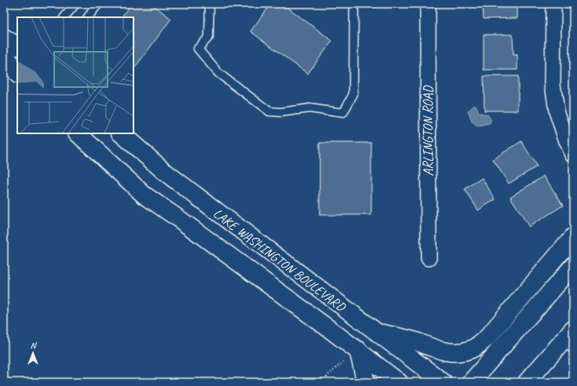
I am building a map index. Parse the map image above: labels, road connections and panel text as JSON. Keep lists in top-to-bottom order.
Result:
{
  "streets": {
    "main road": ["LAKE WASHINGTON BOULEVARD"],
    "street": ["ARLINGTON ROAD"]
  },
  "north": "top"
}
